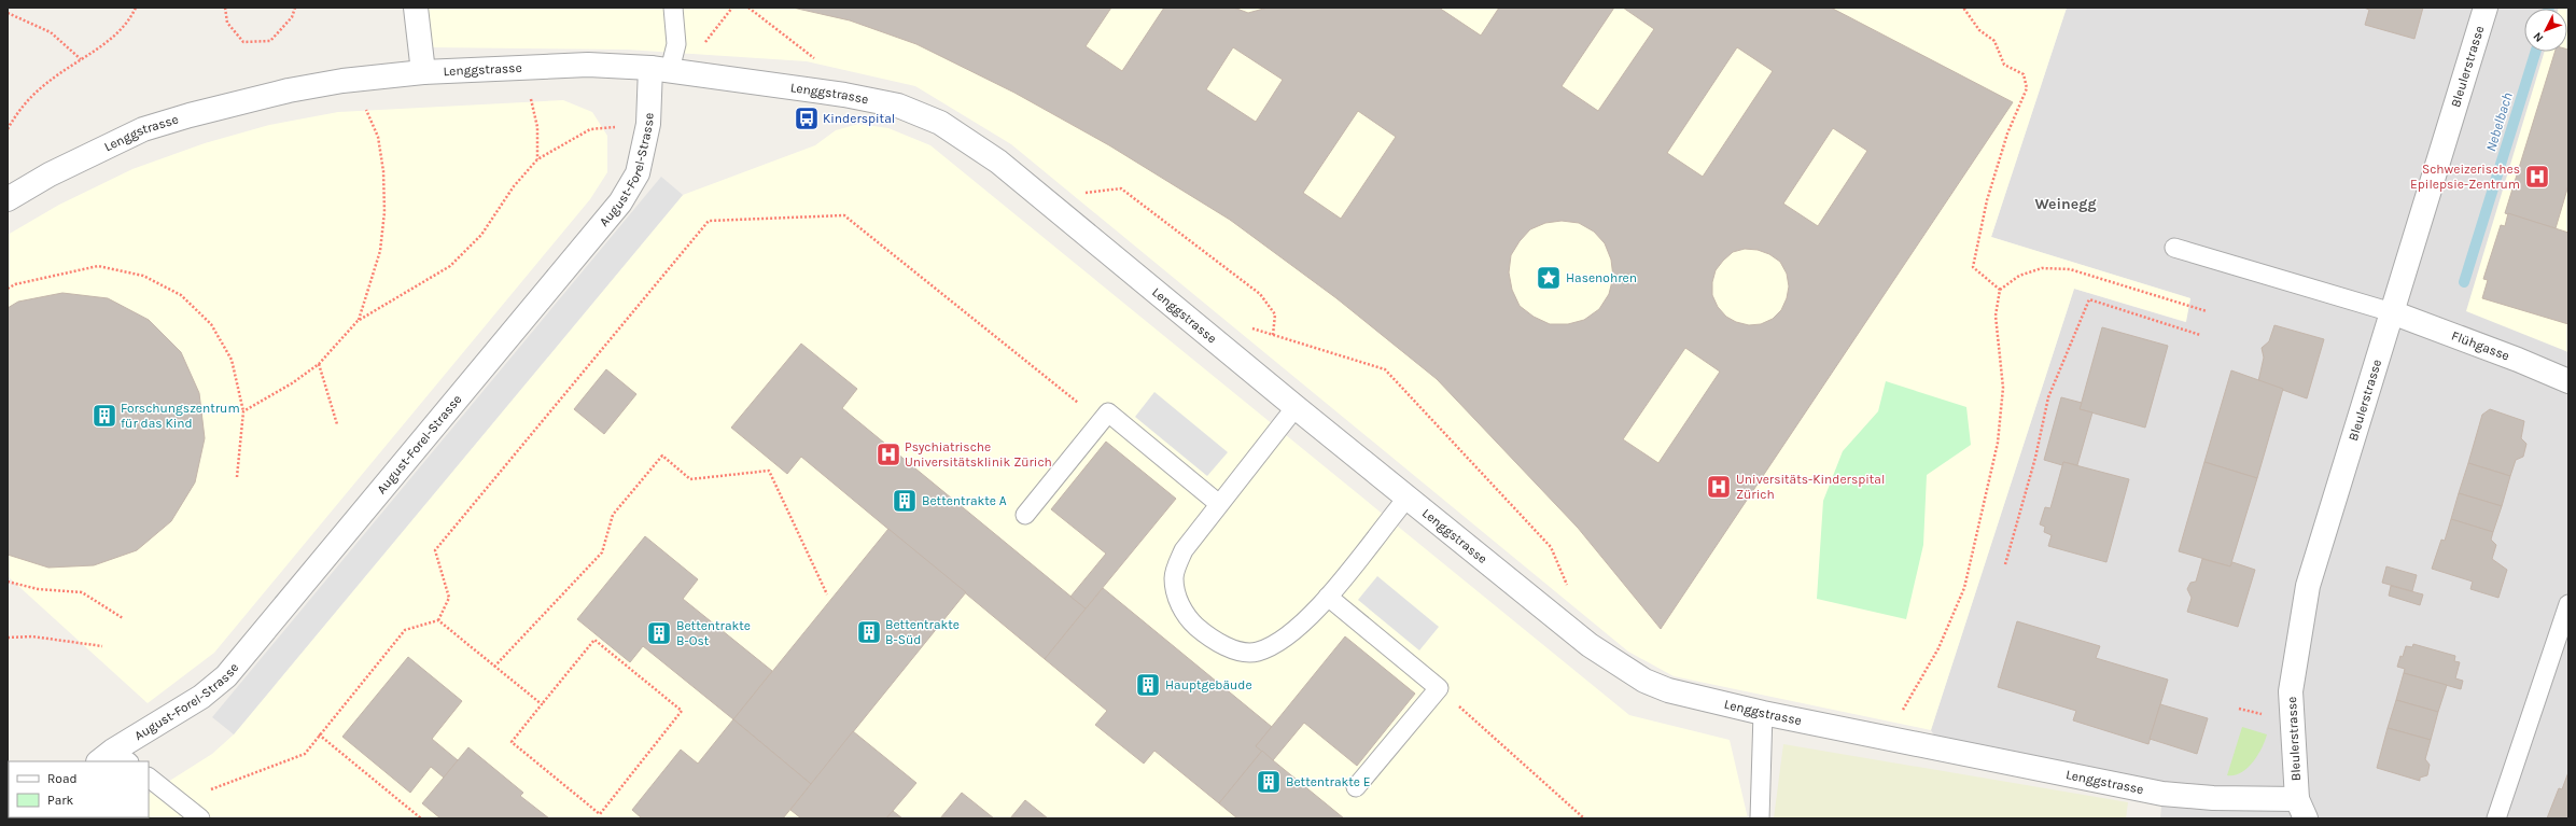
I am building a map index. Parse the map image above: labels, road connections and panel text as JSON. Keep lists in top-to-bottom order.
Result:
{
  "streets": {
    "street": [
      "Bleulerstrasse",
      "Lenggstrasse",
      "August-Forel-Strasse",
      "Flühgasse"
    ]
  },
  "crossings": [
    ["Bleulerstrasse", "Lenggstrasse"],
    ["Bleulerstrasse", "Flühgasse"],
    ["Lenggstrasse", "August-Forel-Strasse"]
  ],
  "districts": ["Weinegg"],
  "water": ["Nebelbach"],
  "places": {
    "bus stop": ["Kinderspital"],
    "hospital": ["Schweizerisches Epilepsie-Zentrum", "Psychiatrische Universitätsklinik Zürich", "Universitäts-Kinderspital Zürich"],
    "place": ["Hasenohren"],
    "building": [
      "Forschungszentrum für das Kind",
      "Bettentrakte A",
      "Bettentrakte B-Süd",
      "Bettentrakte B-Ost",
      "Hauptgebäude",
      "Bettentrakte E"
    ]
  },
  "legend": ["Road", "Park"],
  "north": "bottom left"
}
